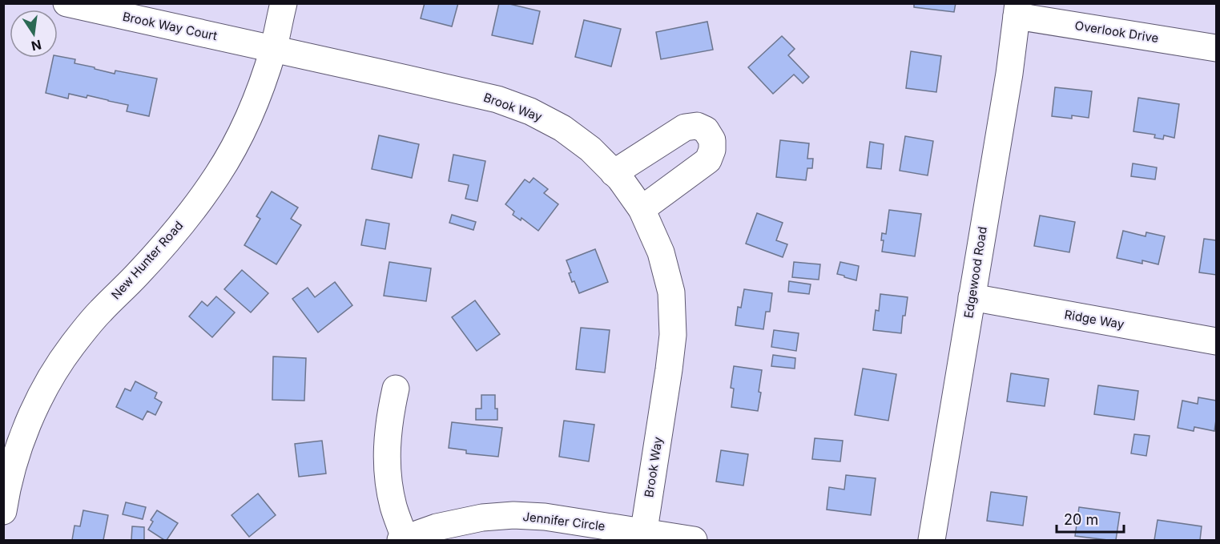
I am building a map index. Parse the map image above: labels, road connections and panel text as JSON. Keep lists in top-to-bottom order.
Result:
{
  "streets": {
    "street": [
      "Brook Way Court",
      "Overlook Drive",
      "Brook Way",
      "New Hunter Road",
      "Edgewood Road",
      "Ridge Way",
      "Jennifer Circle"
    ]
  },
  "crossings": [
    ["Brook Way Court", "Brook Way"],
    ["Brook Way Court", "New Hunter Road"],
    ["Overlook Drive", "Edgewood Road"],
    ["Brook Way", "New Hunter Road"],
    ["Brook Way", "Jennifer Circle"],
    ["Edgewood Road", "Ridge Way"]
  ],
  "scale_bar": "20 m",
  "north": "bottom"
}
